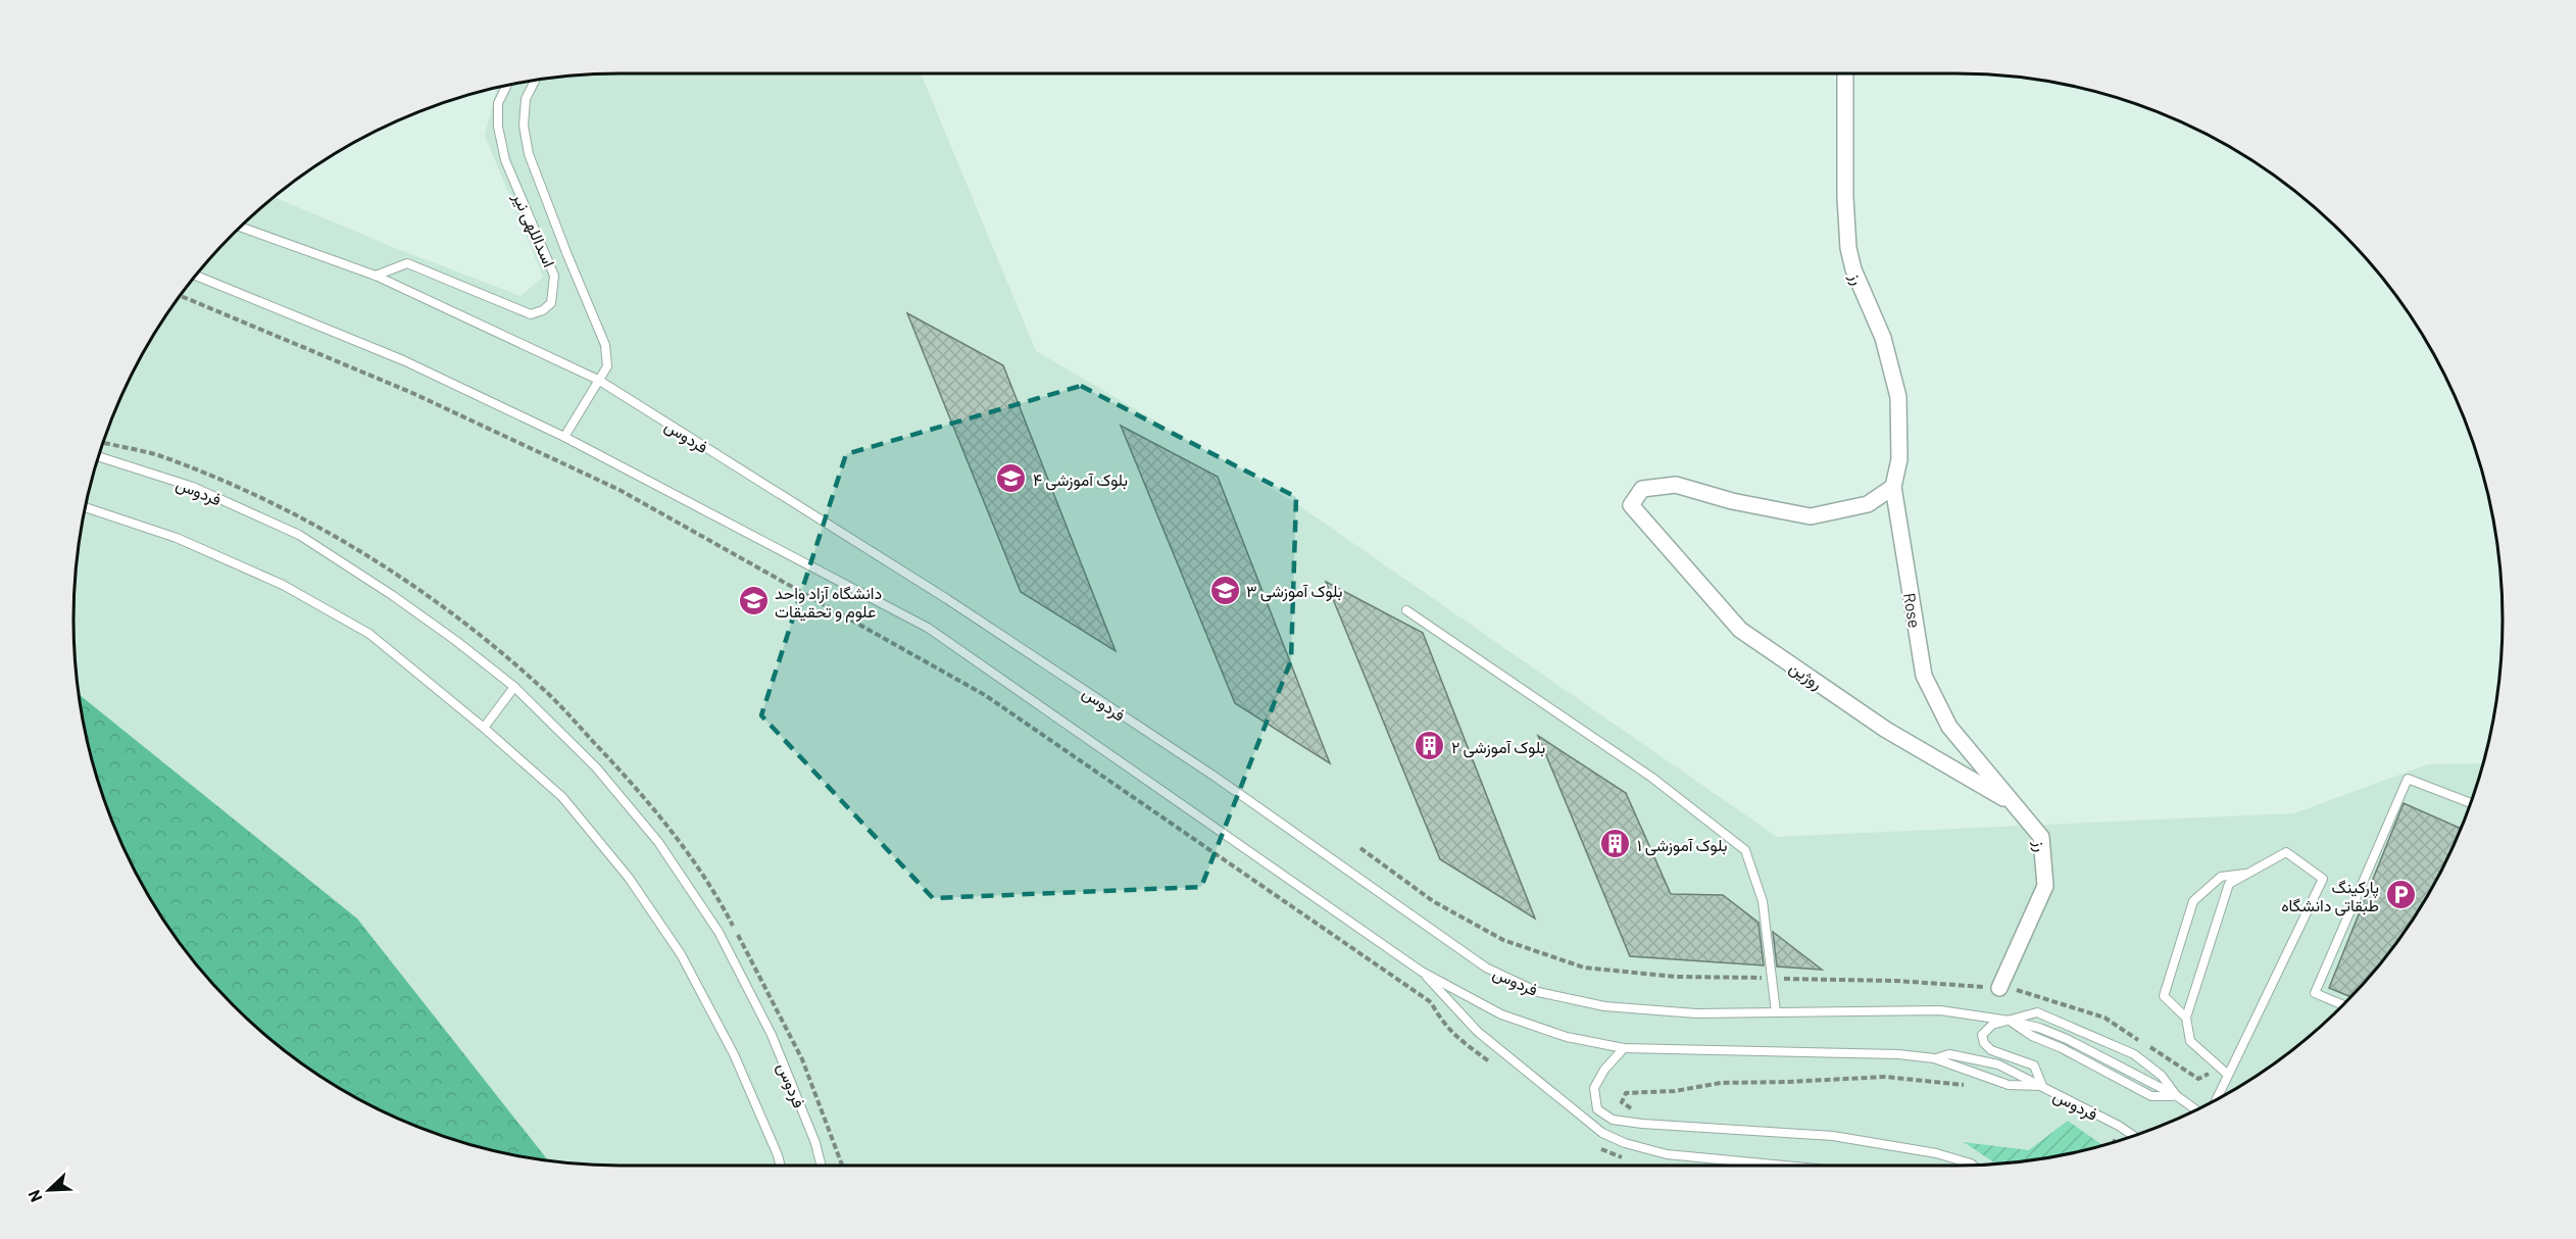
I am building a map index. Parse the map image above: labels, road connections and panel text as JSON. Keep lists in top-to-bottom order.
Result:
{
  "streets": {
    "street": ["رز", "Rose", "روژین"],
    "lane": ["اسداللهی نیر", "فردوس"]
  },
  "crossings": [
    ["اسداللهی نیر", "فردوس"],
    ["رز", "Rose"],
    ["رز", "روژین"],
    ["Rose", "روژین"]
  ],
  "places": {
    "school or university": ["بلوک آموزشی ۴", "بلوک آموزشی ۳", "دانشگاه آزاد واحد علوم و تحقیقات"],
    "building": ["بلوک آموزشی ۲", "بلوک آموزشی ۱"],
    "parking": ["پارکینگ طبقاتی دانشگاه"]
  },
  "north": "bottom left"
}
